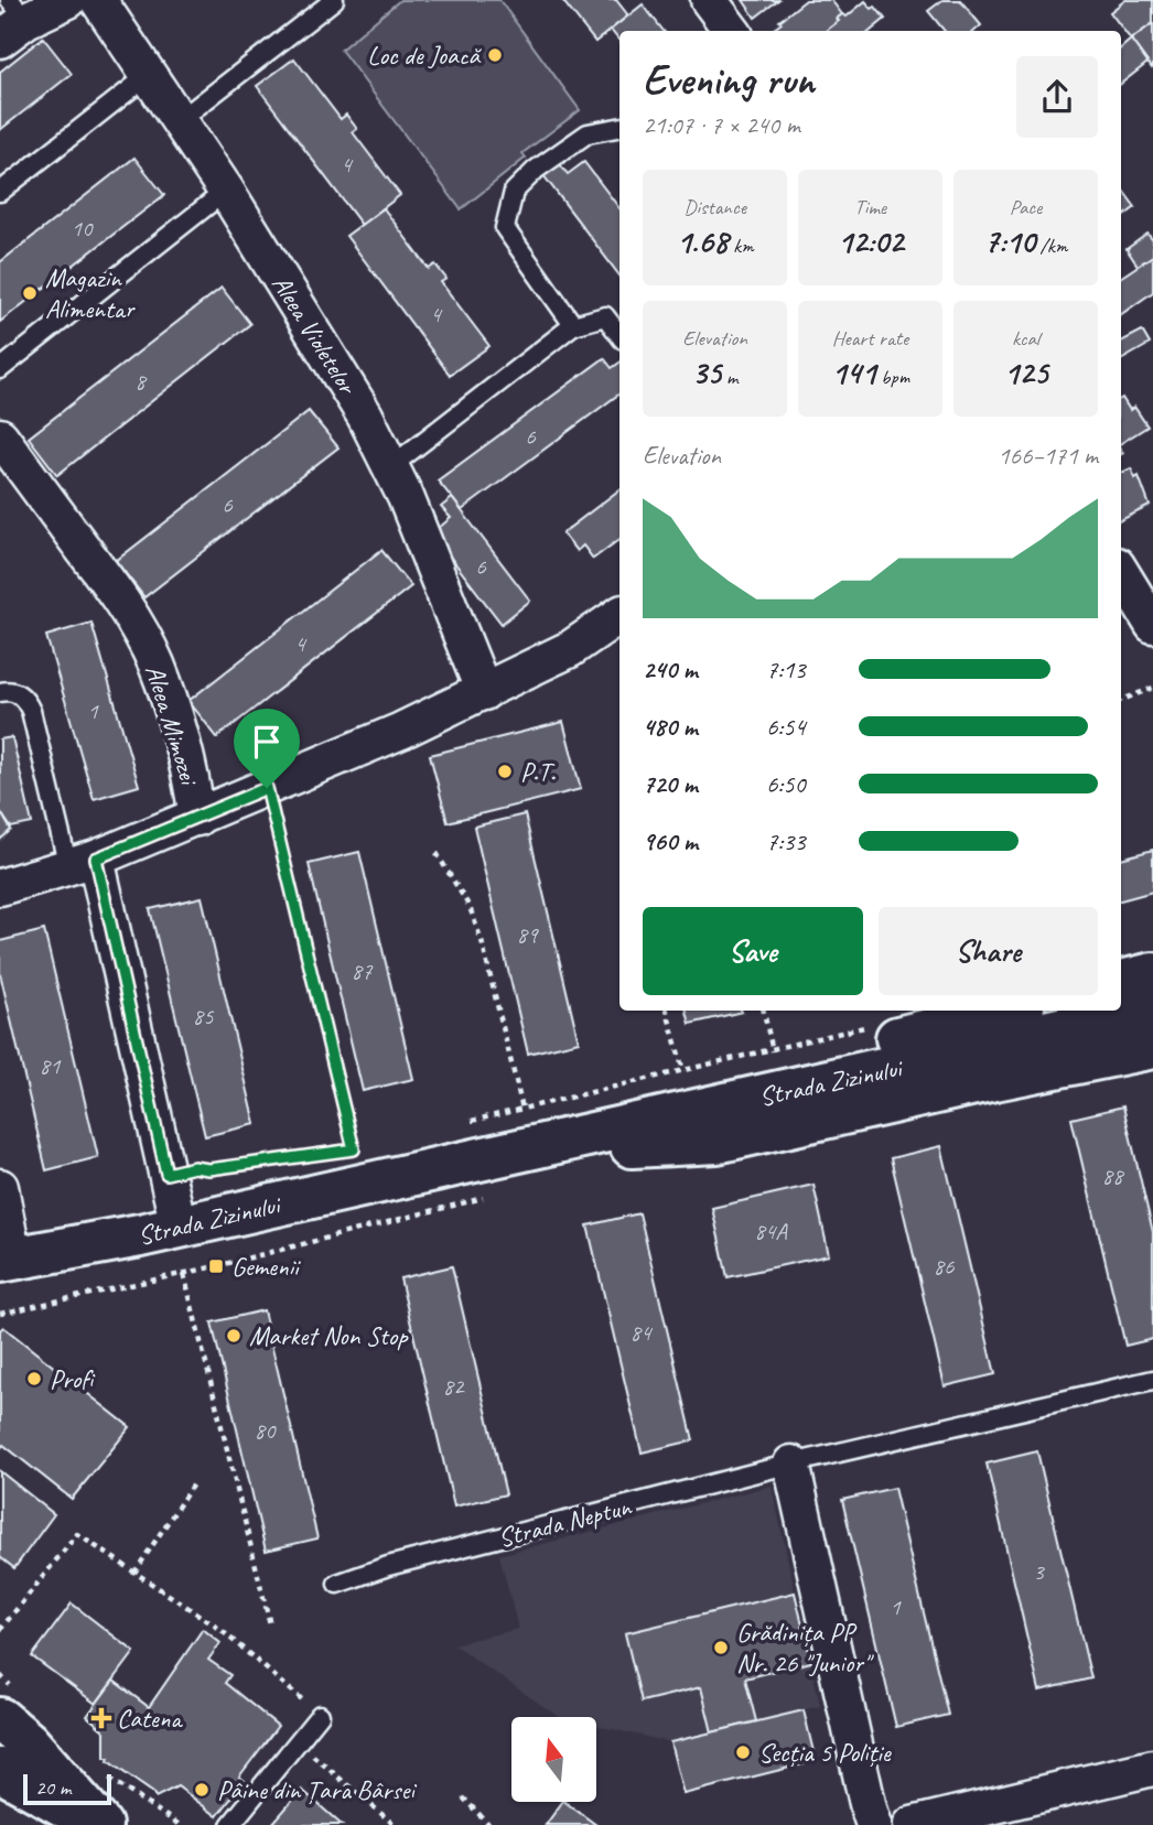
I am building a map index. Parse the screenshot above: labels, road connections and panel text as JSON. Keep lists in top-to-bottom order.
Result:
{
  "streets": {
    "main road": ["Strada Zizinului"],
    "street": ["Aleea Violetelor", "Aleea Mimozei"],
    "lane": ["Strada Neptun"]
  },
  "crossings": [
    ["Aleea Violetelor", "Aleea Mimozei"]
  ],
  "places": {
    "other": [
      "Loc de Joacă",
      "Magazin Alimentar",
      "P.T.",
      "Market Non Stop",
      "Profi",
      "Grădinița PP Nr. 26 \"Junior\"",
      "Secția 5 Poliție",
      "Pâine din Țara Bârsei"
    ],
    "transit": ["Gemenii"],
    "health": ["Catena"]
  },
  "house_numbers": [
    "4",
    "10",
    "4",
    "8",
    "6",
    "6",
    "6",
    "4",
    "1",
    "89",
    "87",
    "85",
    "81",
    "88",
    "84A",
    "86",
    "84",
    "82",
    "80",
    "3",
    "1"
  ],
  "scale_bar": "20 m",
  "north": "top",
  "page": {
    "heading": ["Evening run", "21:07 · 7 × 240 m"],
    "stats": [
      ["Distance", "1.68 km"],
      ["Time", "12:02"],
      ["Pace", "7:10 /km"],
      ["Elevation", "35 m"],
      ["Heart rate", "141 bpm"],
      ["kcal", "125"]
    ],
    "chart": ["Elevation", "166–171 m"],
    "list": [
      {
        "name": "240 m",
        "note": "7:13"
      },
      {
        "name": "480 m",
        "note": "6:54"
      },
      {
        "name": "720 m",
        "note": "6:50"
      },
      {
        "name": "960 m",
        "note": "7:33"
      }
    ],
    "buttons": ["Save", "Share"],
    "scale": "20 m"
  }
}
